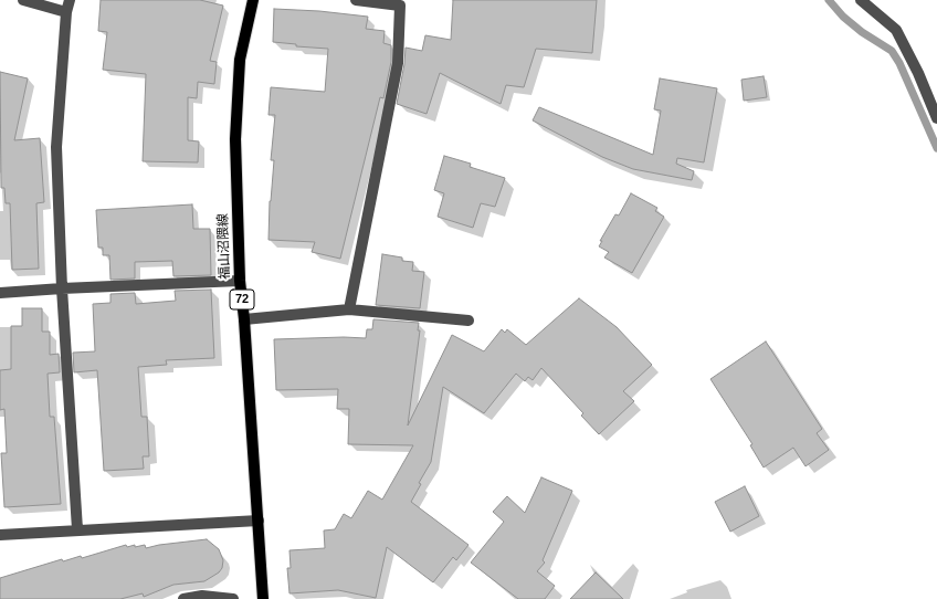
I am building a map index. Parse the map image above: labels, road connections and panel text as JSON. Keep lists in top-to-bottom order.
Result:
{
  "streets": {
    "main road": ["福山沼隈線", "72"]
  }
}
